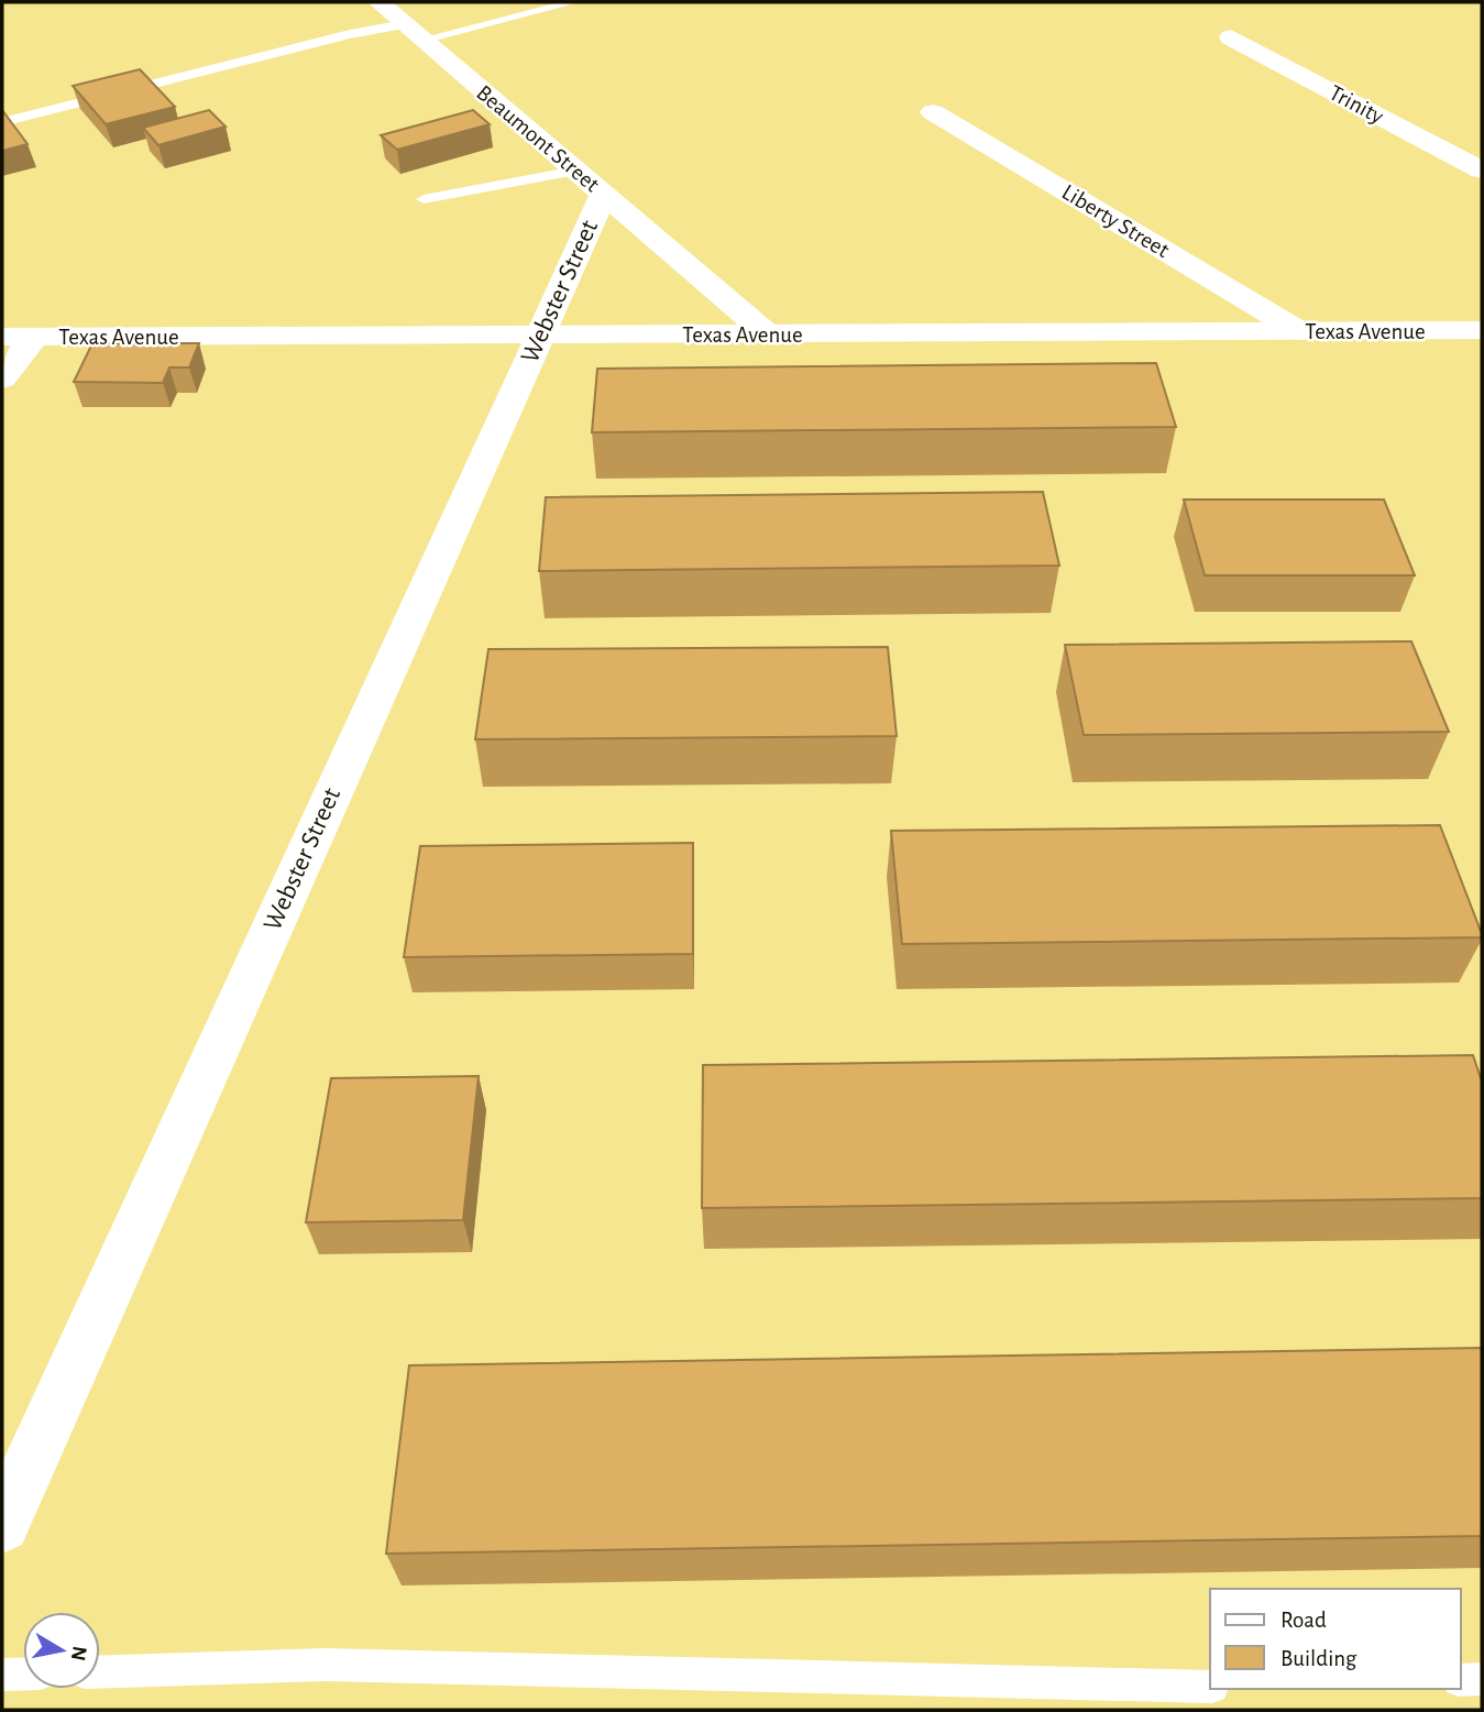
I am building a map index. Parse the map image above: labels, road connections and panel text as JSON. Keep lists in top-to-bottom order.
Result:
{
  "streets": {
    "street": [
      "Trinity",
      "Beaumont Street",
      "Liberty Street",
      "Webster Street",
      "Texas Avenue"
    ]
  },
  "crossings": [
    ["Beaumont Street", "Webster Street"],
    ["Beaumont Street", "Texas Avenue"],
    ["Liberty Street", "Texas Avenue"],
    ["Webster Street", "Texas Avenue"]
  ],
  "legend": ["Road", "Building"],
  "north": "right"
}
